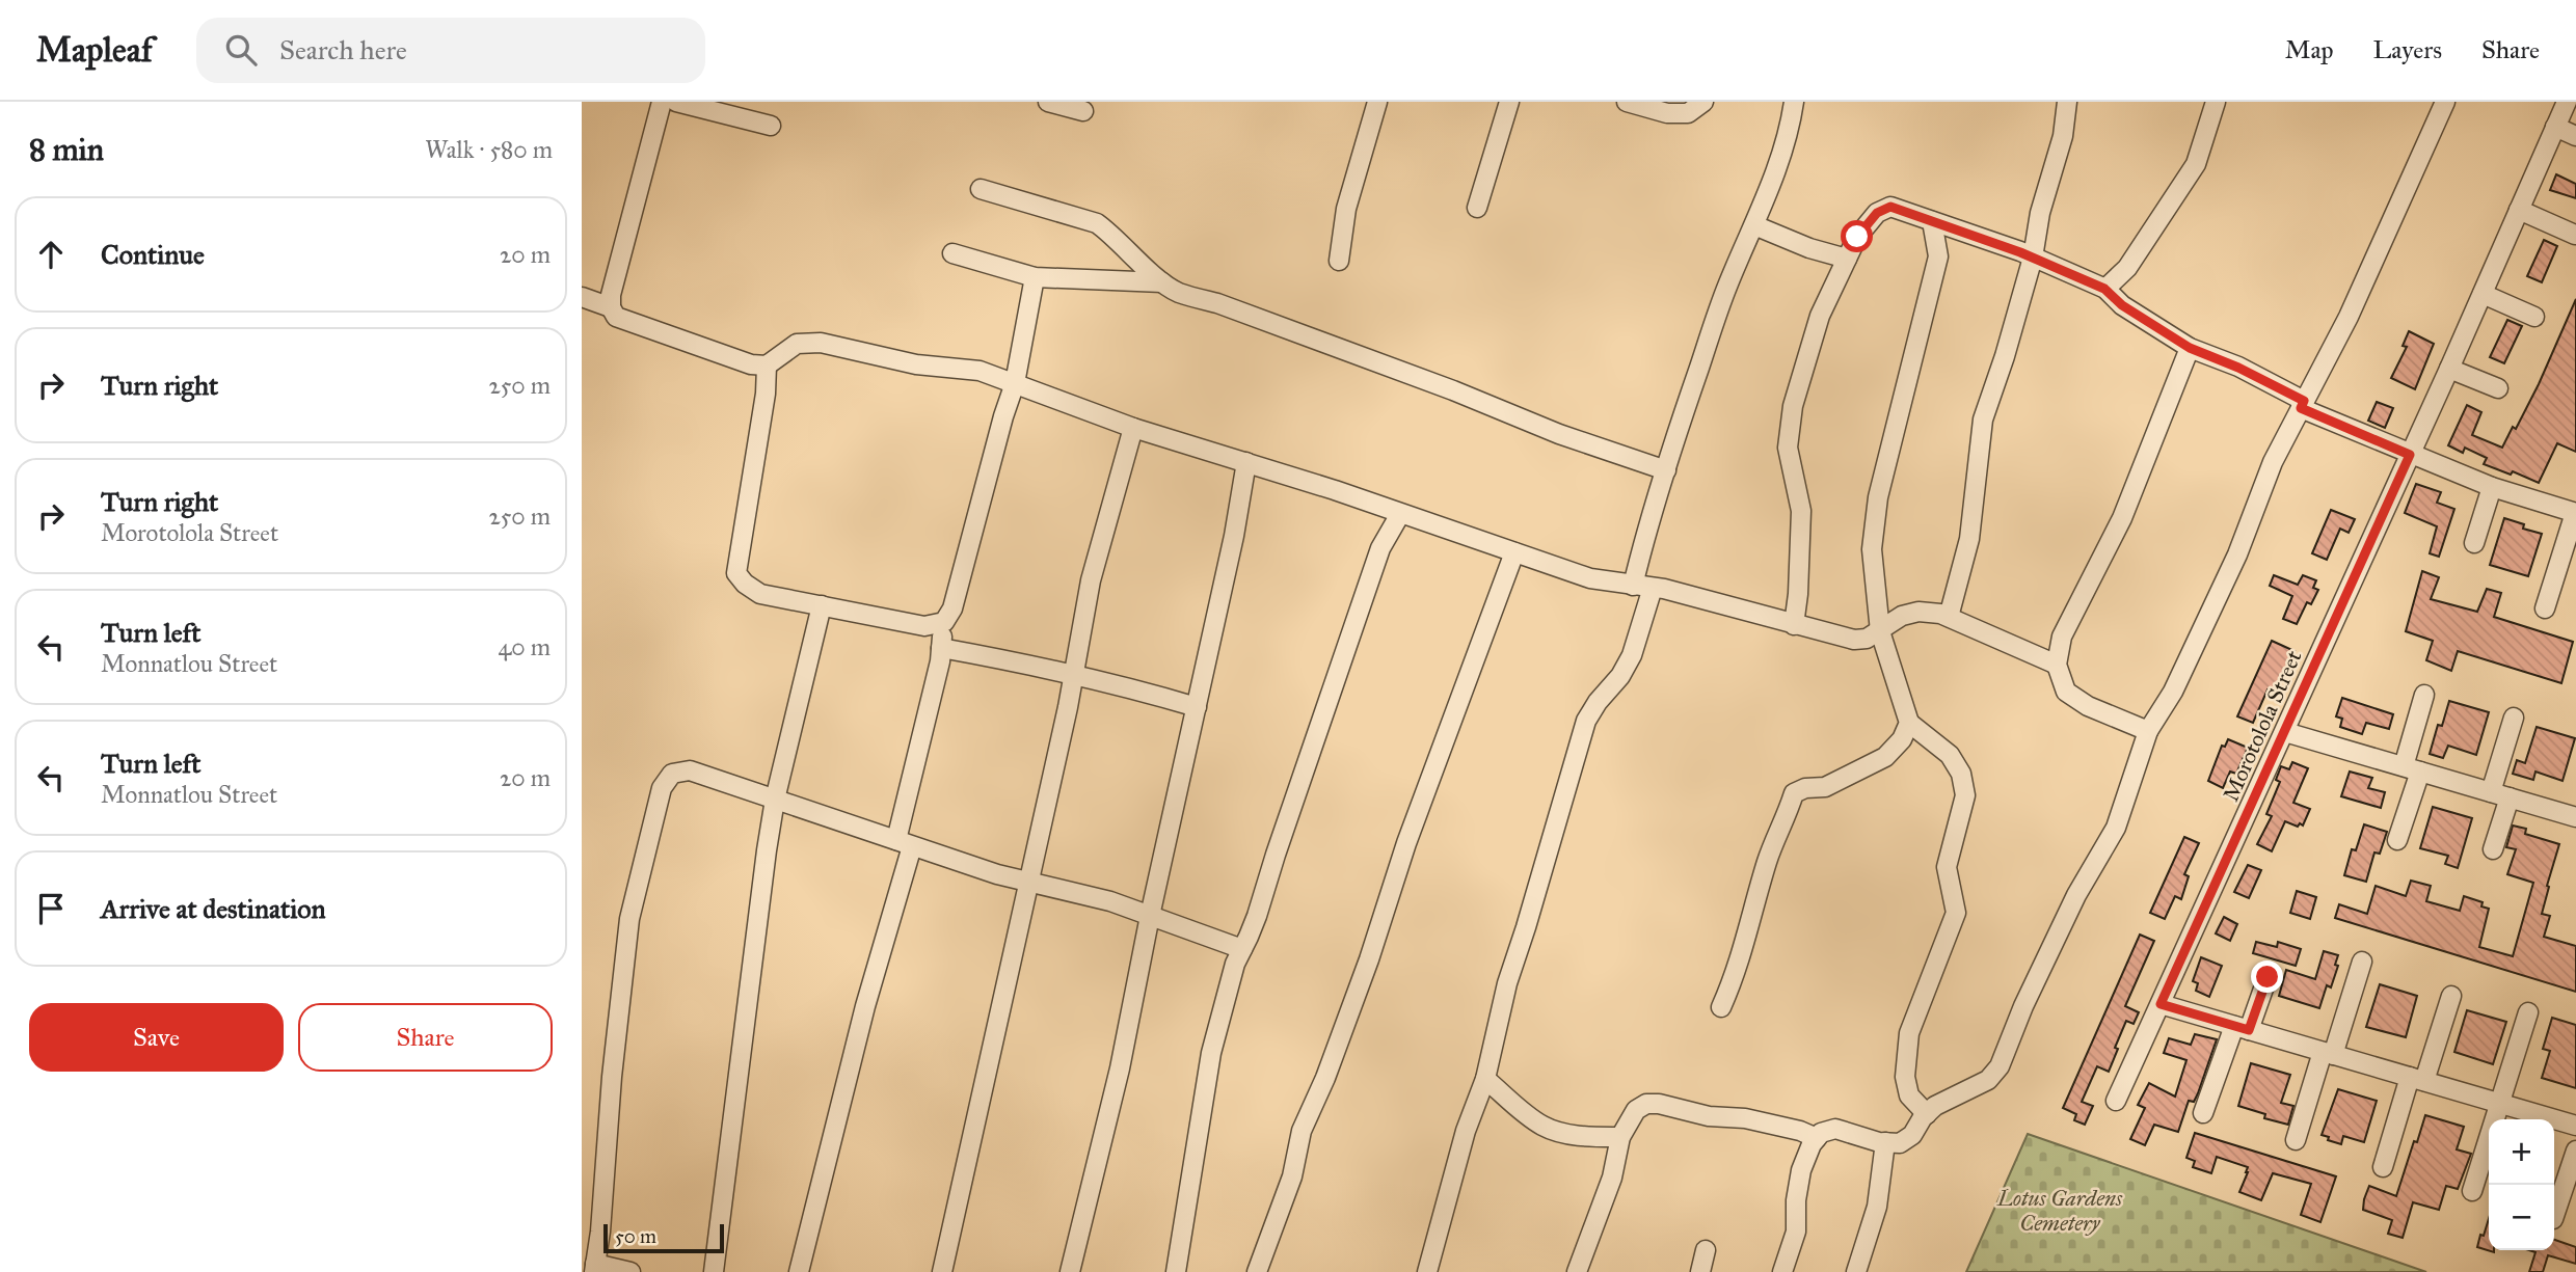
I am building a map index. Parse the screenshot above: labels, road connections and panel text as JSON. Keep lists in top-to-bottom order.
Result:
{
  "streets": {
    "street": ["Morotolola Street"]
  },
  "parks": ["Lotus Gardens Cemetery"],
  "scale_bar": "50 m",
  "page": {
    "header": "Mapleaf",
    "search": "Search here",
    "nav": ["Map", "Layers", "Share"],
    "heading": ["8 min", "Walk · 580 m"],
    "list": [
      ["Continue", "20 m"],
      ["Turn right", "250 m"],
      ["Turn right", "Morotolola Street", "250 m"],
      ["Turn left", "Monnatlou Street", "40 m"],
      ["Turn left", "Monnatlou Street", "20 m"],
      "Arrive at destination"
    ],
    "buttons": ["Save", "Share"],
    "map_buttons": ["+", "−"],
    "scale": "50 m"
  }
}
